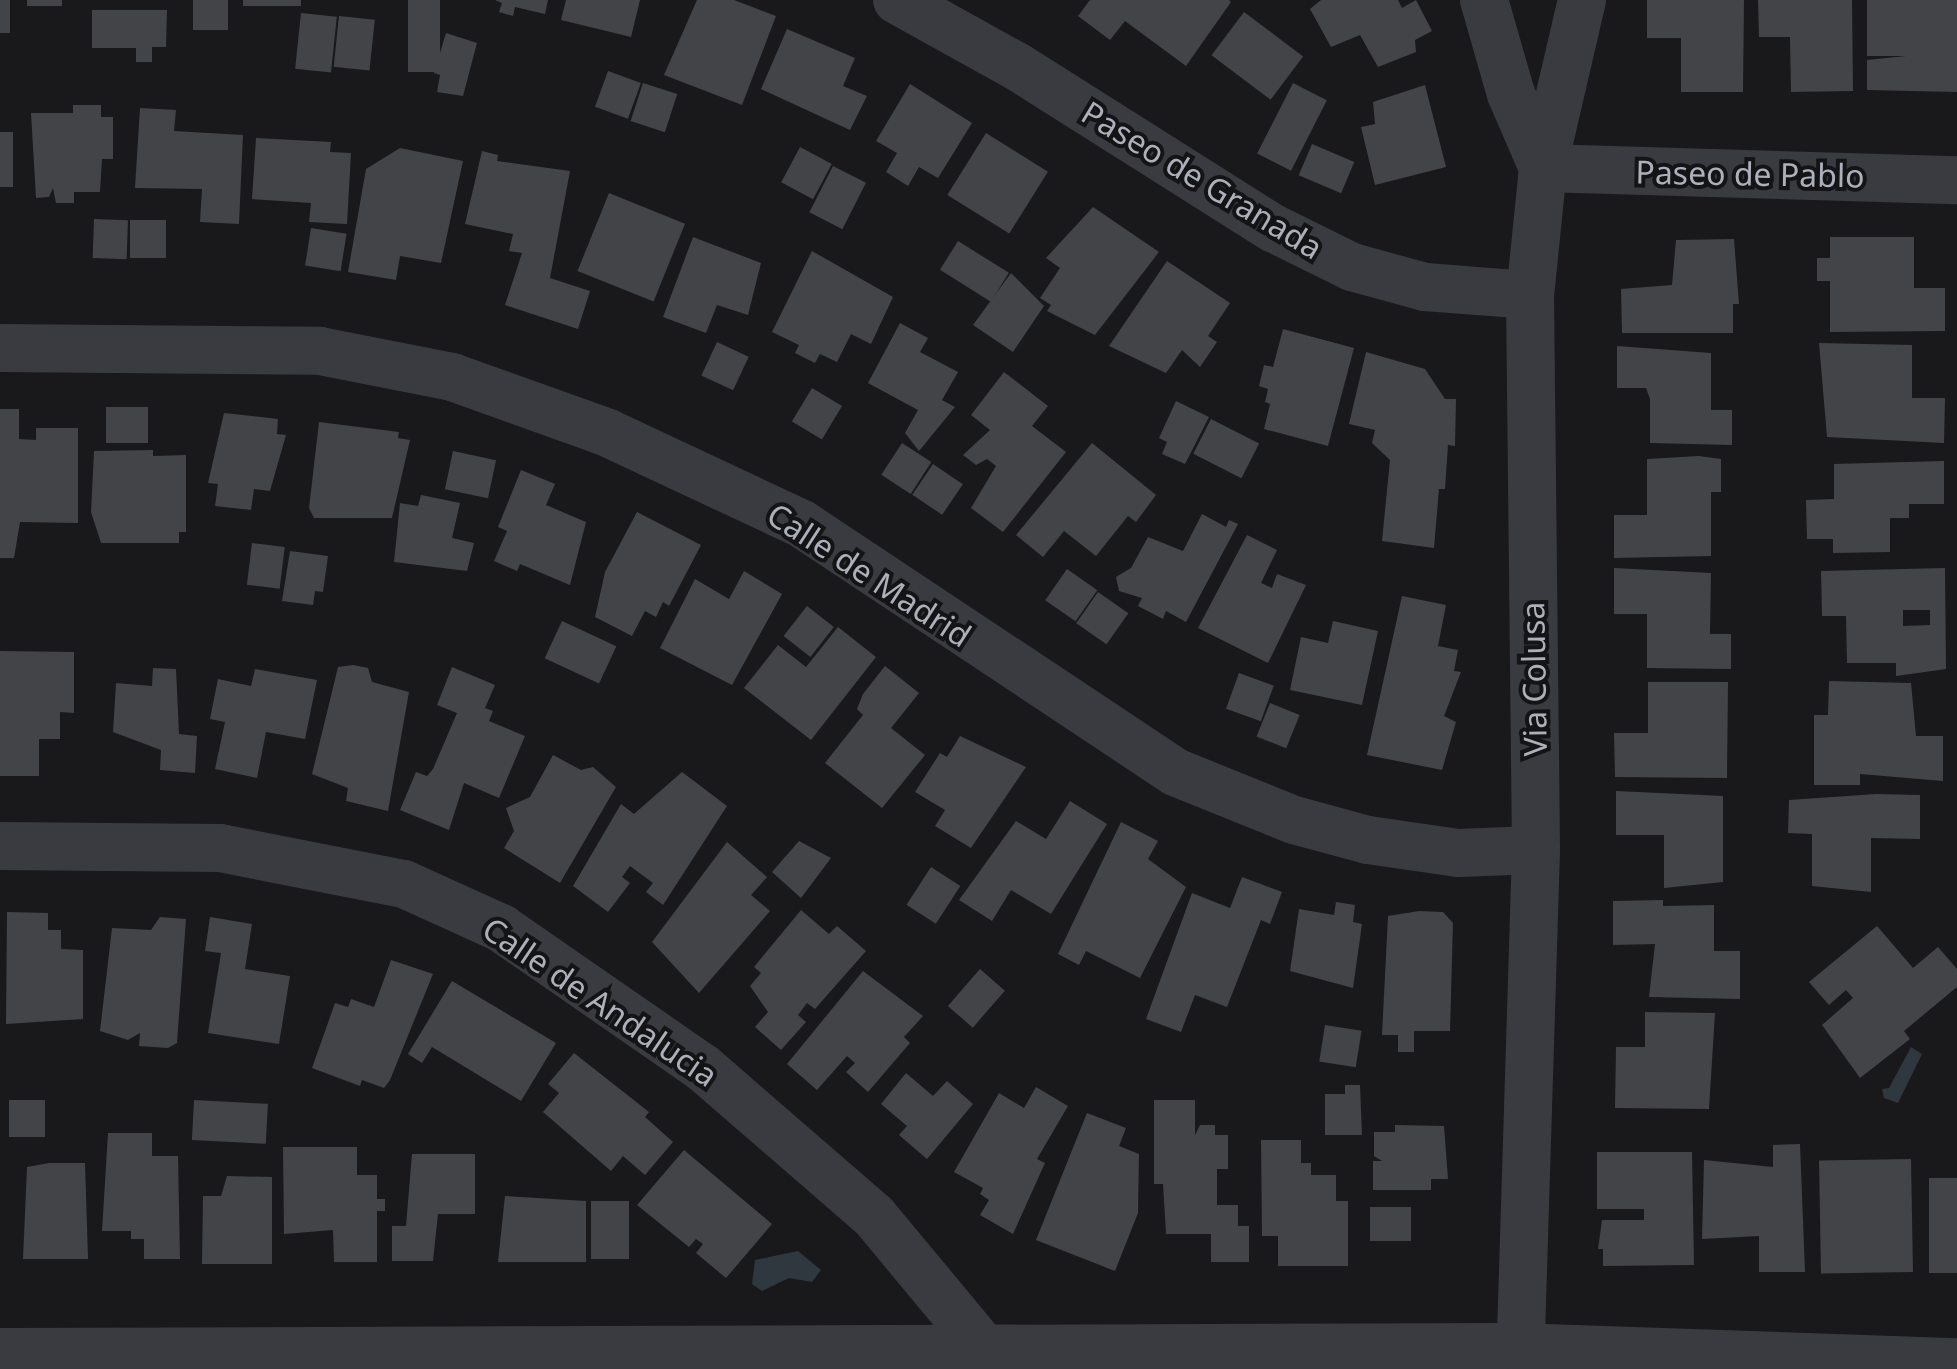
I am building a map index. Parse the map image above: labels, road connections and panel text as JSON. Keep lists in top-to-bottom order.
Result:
{
  "streets": {
    "street": [
      "Paseo de Pablo",
      "Paseo de Granada",
      "Calle de Madrid",
      "Via Colusa",
      "Calle de Andalucia"
    ]
  },
  "crossings": [
    ["Paseo de Pablo", "Via Colusa"],
    ["Paseo de Granada", "Via Colusa"],
    ["Calle de Madrid", "Via Colusa"]
  ]
}
